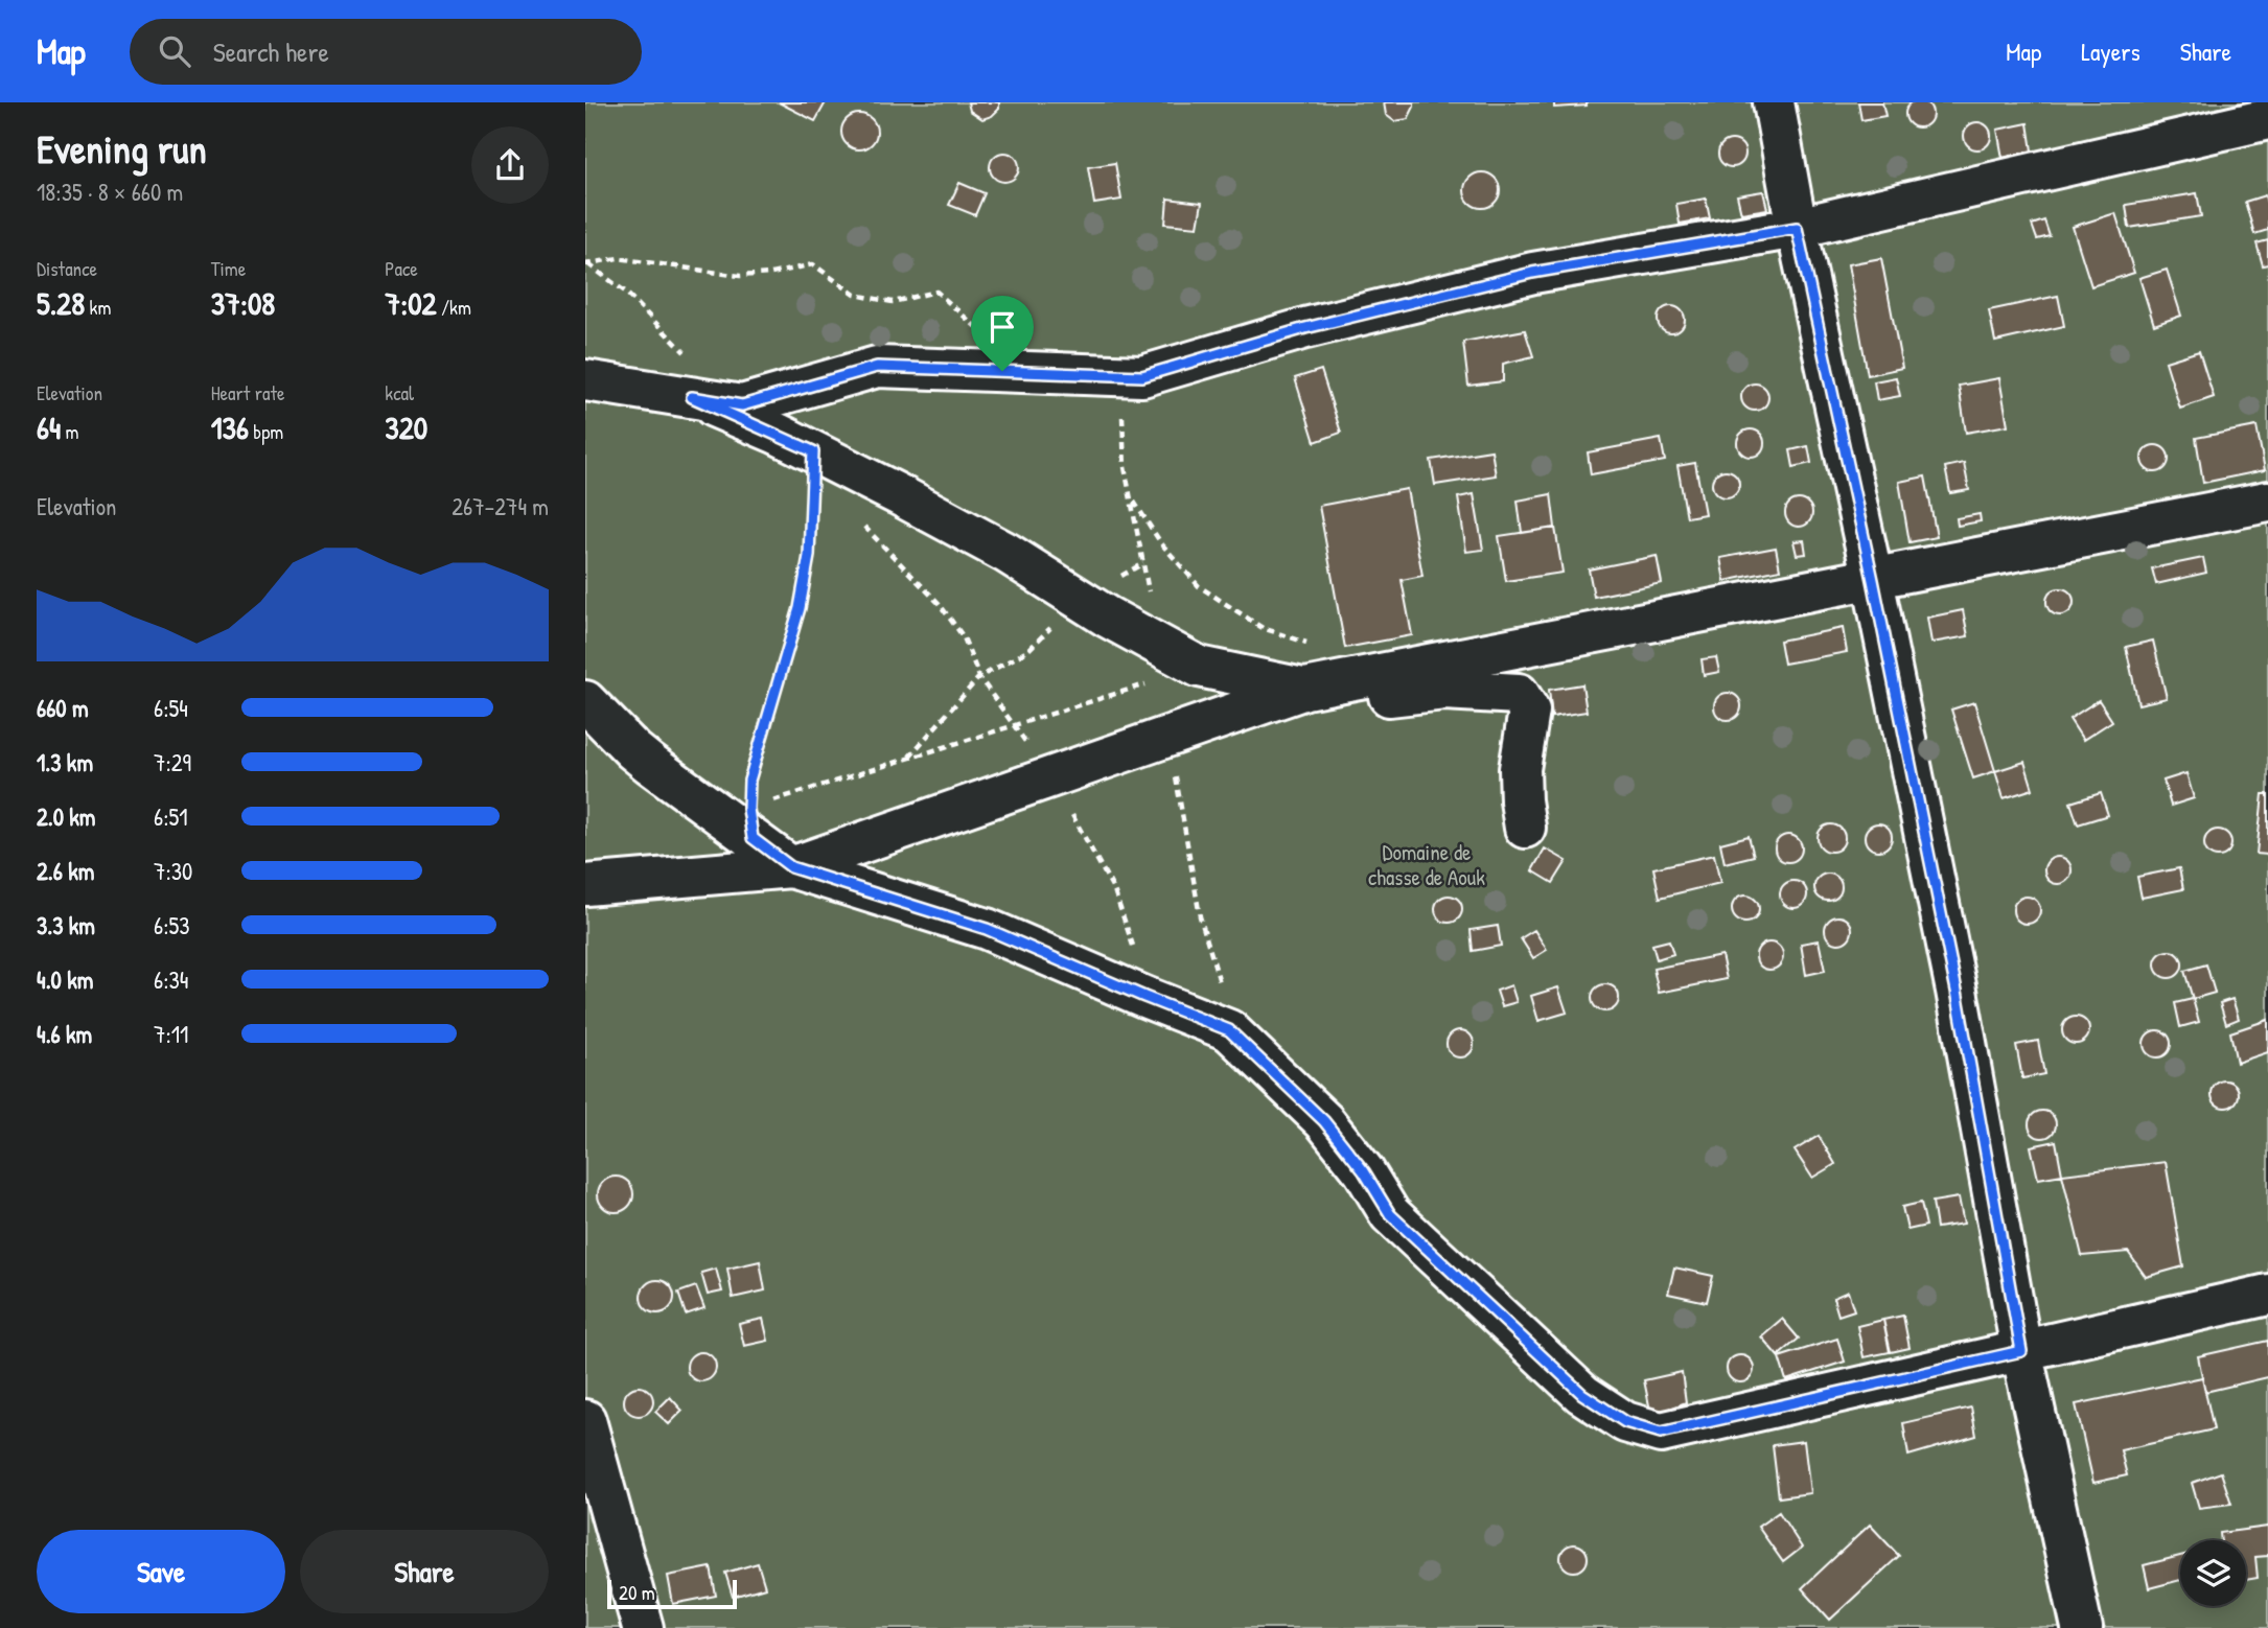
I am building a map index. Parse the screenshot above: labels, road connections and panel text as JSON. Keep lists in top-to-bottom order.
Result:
{
  "parks": ["Domaine de chasse de Aouk"],
  "scale_bar": "20 m",
  "page": {
    "header": "Map",
    "search": "Search here",
    "nav": ["Map", "Layers", "Share"],
    "heading": ["Evening run", "18:35 · 8 × 660 m"],
    "stats": [
      ["Distance", "5.28 km"],
      ["Time", "37:08"],
      ["Pace", "7:02 /km"],
      ["Elevation", "64 m"],
      ["Heart rate", "136 bpm"],
      ["kcal", "320"]
    ],
    "chart": ["Elevation", "267–274 m"],
    "list": [
      {
        "name": "660 m",
        "note": "6:54"
      },
      {
        "name": "1.3 km",
        "note": "7:29"
      },
      {
        "name": "2.0 km",
        "note": "6:51"
      },
      {
        "name": "2.6 km",
        "note": "7:30"
      },
      {
        "name": "3.3 km",
        "note": "6:53"
      },
      {
        "name": "4.0 km",
        "note": "6:34"
      },
      {
        "name": "4.6 km",
        "note": "7:11"
      }
    ],
    "buttons": ["Save", "Share"],
    "scale": "20 m"
  }
}
